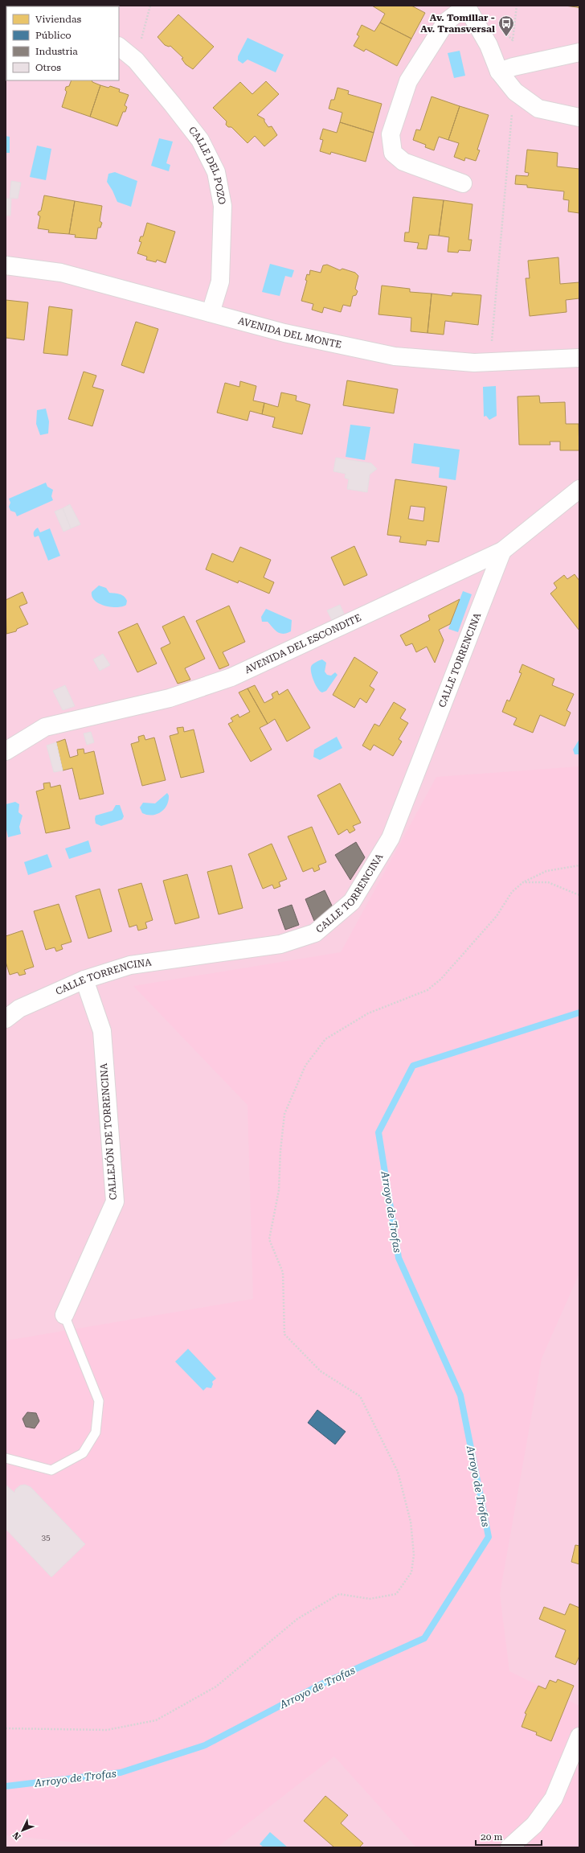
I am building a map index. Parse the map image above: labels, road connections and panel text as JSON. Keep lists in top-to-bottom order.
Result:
{
  "streets": {
    "street": [
      "CALLE DEL POZO",
      "AVENIDA DEL MONTE",
      "AVENIDA DEL ESCONDITE",
      "CALLE TORRENCINA",
      "CALLEJÓN DE TORRENCINA"
    ]
  },
  "crossings": [
    ["CALLE DEL POZO", "AVENIDA DEL MONTE"],
    ["AVENIDA DEL ESCONDITE", "CALLE TORRENCINA"],
    ["CALLE TORRENCINA", "CALLEJÓN DE TORRENCINA"]
  ],
  "water": ["Arroyo de Trofas"],
  "places": {
    "bus stop": ["Av. Tomillar - Av. Transversal"]
  },
  "house_numbers": ["35"],
  "legend": [
    "Viviendas",
    "Público",
    "Industria",
    "Otros"
  ],
  "scale_bar": "20 m",
  "north": "bottom left"
}
